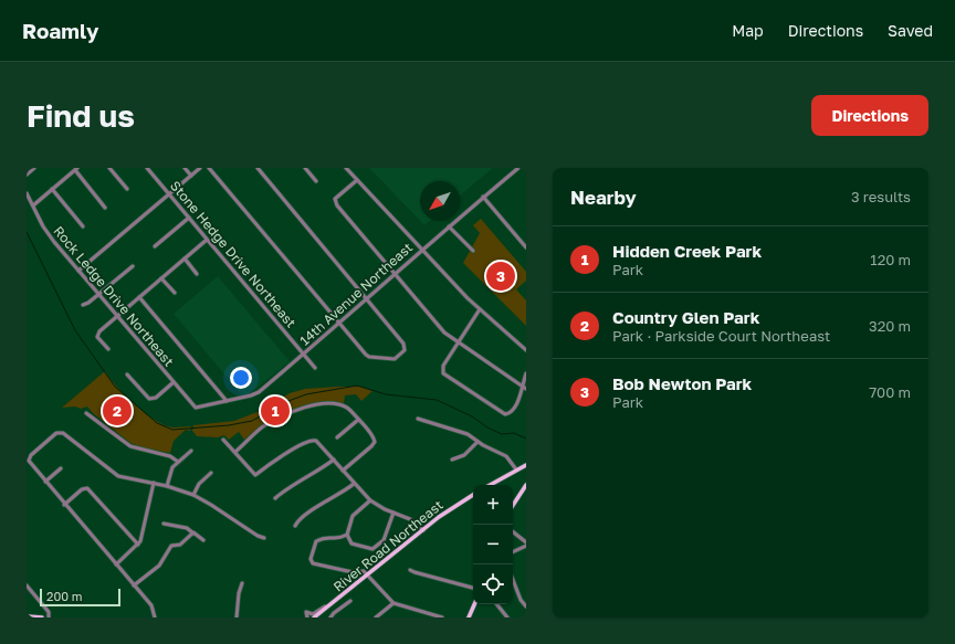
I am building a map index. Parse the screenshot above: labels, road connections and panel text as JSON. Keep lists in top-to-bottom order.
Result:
{
  "streets": {
    "main road": ["River Road Northeast"],
    "street": ["Stone Hedge Drive Northeast", "14th Avenue Northeast", "Rock Ledge Drive Northeast"]
  },
  "crossings": [
    ["Stone Hedge Drive Northeast", "14th Avenue Northeast"],
    ["14th Avenue Northeast", "Rock Ledge Drive Northeast"]
  ],
  "scale_bar": "200 m",
  "north": "bottom left",
  "page": {
    "header": "Roamly",
    "nav": ["Map", "Directions", "Saved"],
    "buttons": "Directions",
    "title": "Find us",
    "heading": ["Nearby", "3 results"],
    "list": [
      {
        "mark": "1",
        "name": "Hidden Creek Park",
        "note": "Park",
        "value": "120 m"
      },
      {
        "mark": "2",
        "name": "Country Glen Park",
        "note": "Park · Parkside Court Northeast",
        "value": "320 m"
      },
      {
        "mark": "3",
        "name": "Bob Newton Park",
        "note": "Park",
        "value": "700 m"
      }
    ],
    "pins": ["3", "1", "2"],
    "map_buttons": ["+", "−"],
    "scale": "200 m"
  }
}
